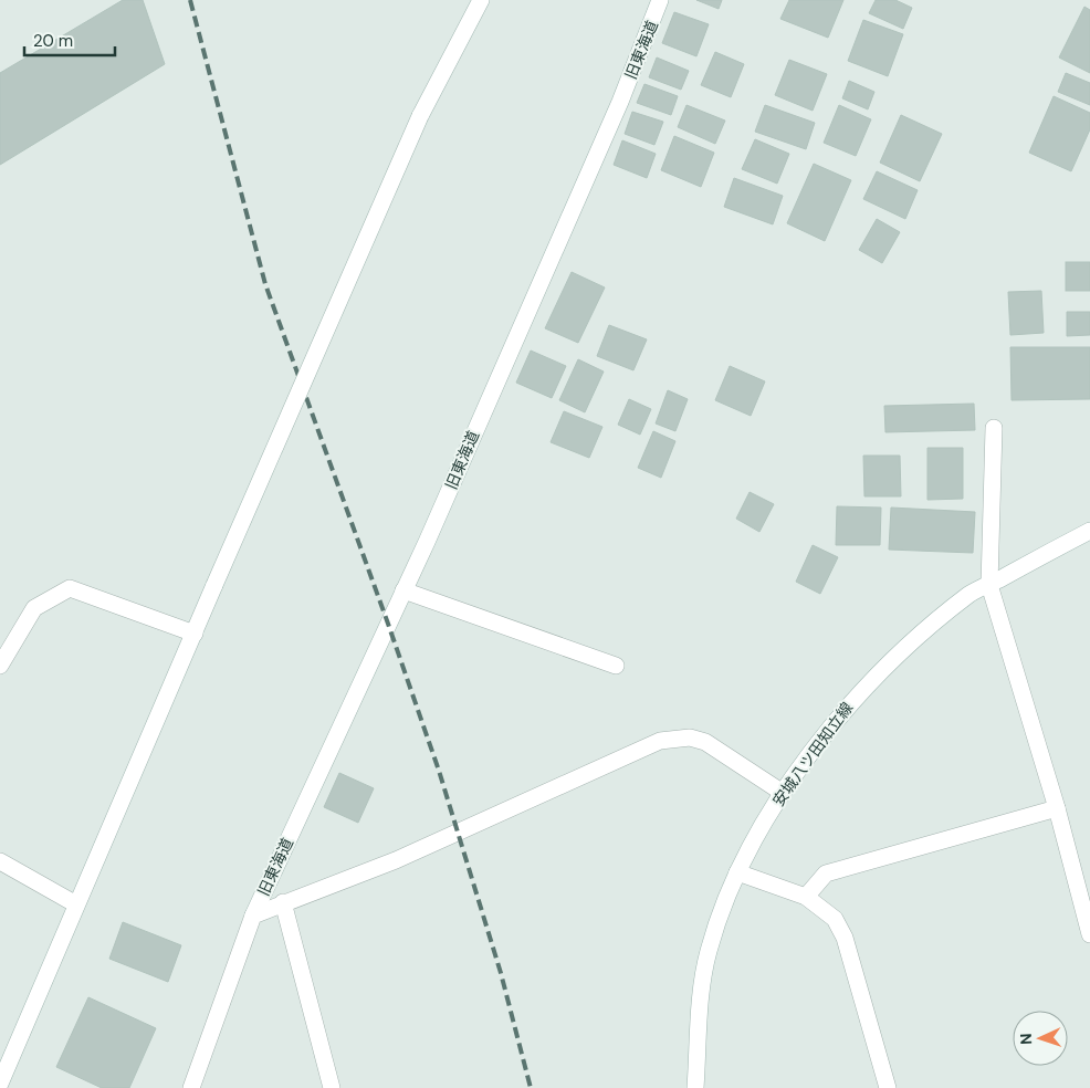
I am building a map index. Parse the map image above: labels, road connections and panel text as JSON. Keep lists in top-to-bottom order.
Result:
{
  "streets": {
    "street": ["旧東海道", "安城八ツ田知立線"]
  },
  "scale_bar": "20 m",
  "north": "left"
}
